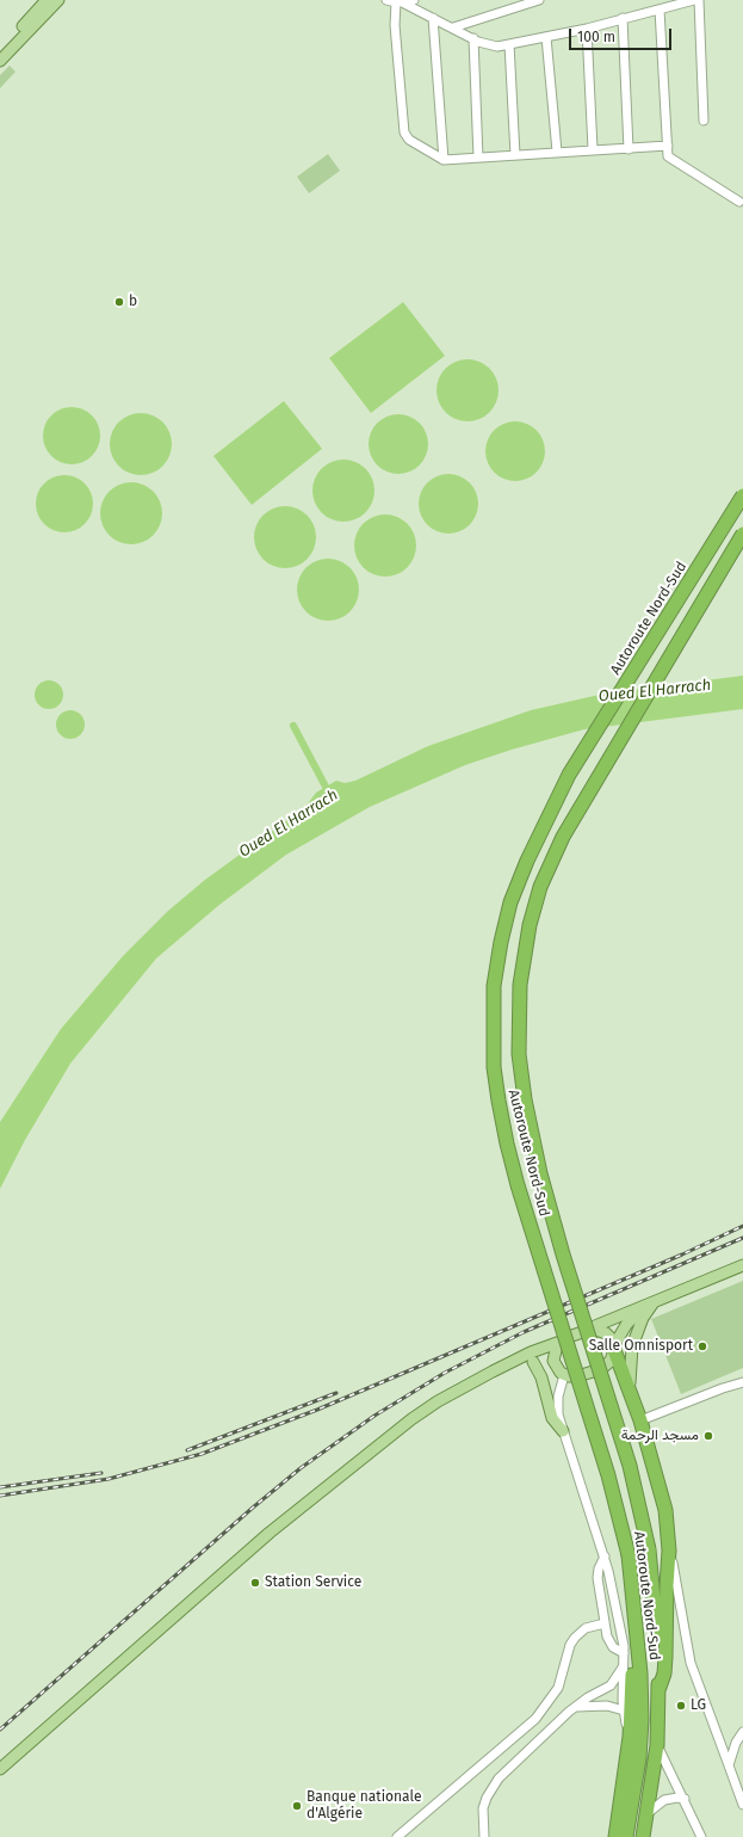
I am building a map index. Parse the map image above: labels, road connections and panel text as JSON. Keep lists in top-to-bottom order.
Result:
{
  "streets": {
    "highway": ["Autoroute Nord-Sud"]
  },
  "water": ["Oued El Harrach"],
  "places": [
    "b",
    "Salle Omnisport",
    "مسجد الرحمة",
    "Station Service",
    "LG",
    "Banque nationale d'Algérie"
  ],
  "scale_bar": "100 m"
}
